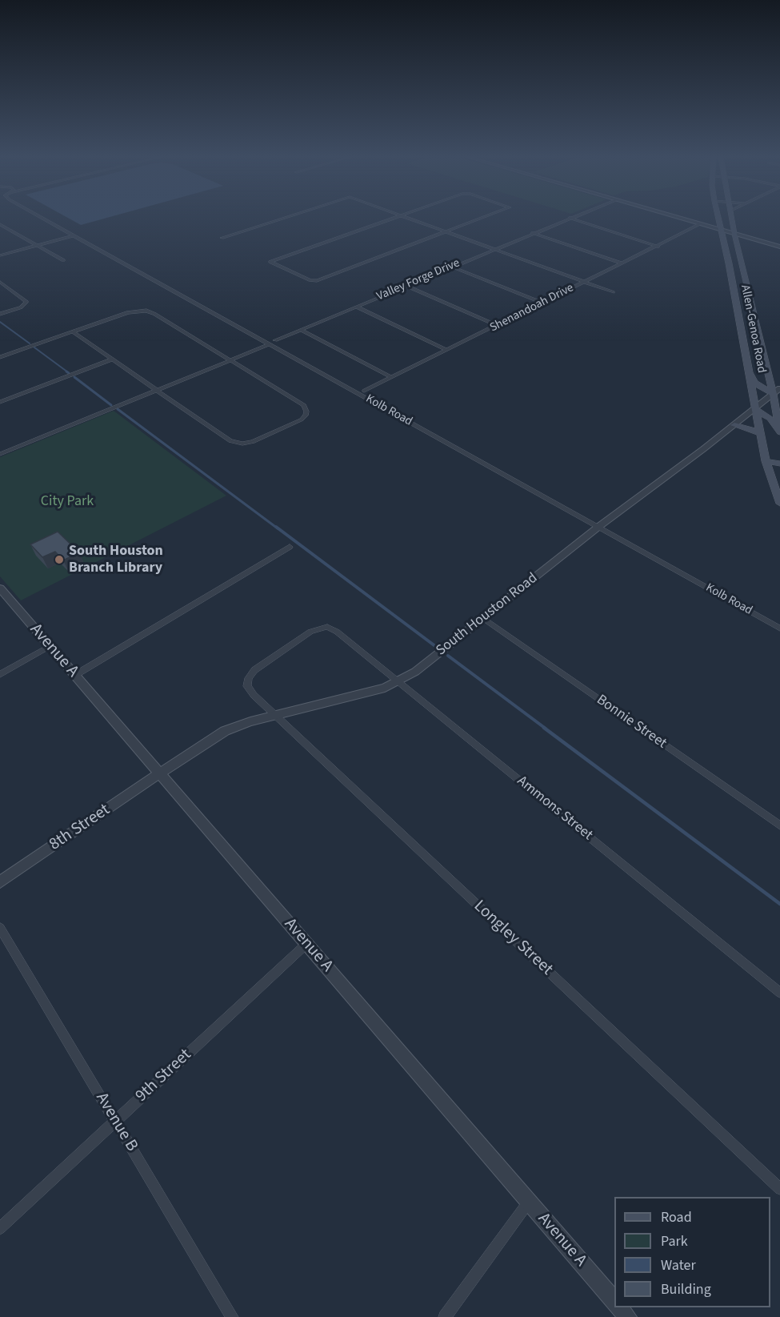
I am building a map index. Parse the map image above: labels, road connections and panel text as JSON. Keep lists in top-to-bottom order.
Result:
{
  "streets": {
    "main road": ["Allen-Genoa Road"],
    "street": [
      "Valley Forge Drive",
      "Shenandoah Drive",
      "Kolb Road",
      "South Houston Road",
      "Avenue A",
      "Bonnie Street",
      "Ammons Street",
      "8th Street",
      "Longley Street",
      "9th Street",
      "Avenue B"
    ]
  },
  "crossings": [
    ["Allen-Genoa Road", "South Houston Road"],
    ["Kolb Road", "South Houston Road"],
    ["South Houston Road", "Avenue A"],
    ["South Houston Road", "Bonnie Street"],
    ["South Houston Road", "Ammons Street"],
    ["South Houston Road", "8th Street"],
    ["South Houston Road", "Longley Street"],
    ["Avenue A", "8th Street"],
    ["Avenue A", "9th Street"],
    ["Ammons Street", "Longley Street"],
    ["9th Street", "Avenue B"]
  ],
  "parks": ["City Park"],
  "places": ["South Houston Branch Library"],
  "legend": [
    "Road",
    "Park",
    "Water",
    "Building"
  ]
}
